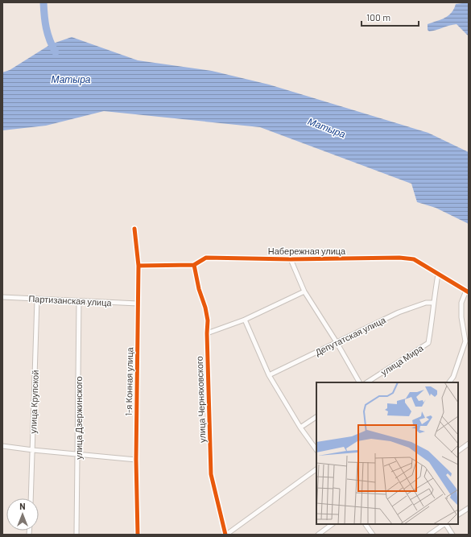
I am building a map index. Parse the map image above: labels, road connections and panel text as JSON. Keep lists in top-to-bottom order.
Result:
{
  "streets": {
    "street": [
      "Набережная улица",
      "Партизанская улица",
      "Депутатская улица",
      "улица Мира",
      "1-я Конная улица",
      "улица Черняховского",
      "улица Крупской",
      "улица Дзержинского"
    ]
  },
  "crossings": [
    ["Набережная улица", "улица Мира"],
    ["Набережная улица", "1-я Конная улица"],
    ["Набережная улица", "улица Черняховского"],
    ["Партизанская улица", "1-я Конная улица"],
    ["Партизанская улица", "улица Крупской"],
    ["Партизанская улица", "улица Дзержинского"],
    ["Депутатская улица", "улица Мира"]
  ],
  "water": ["Матыра"],
  "scale_bar": "100 m",
  "north": "top"
}
